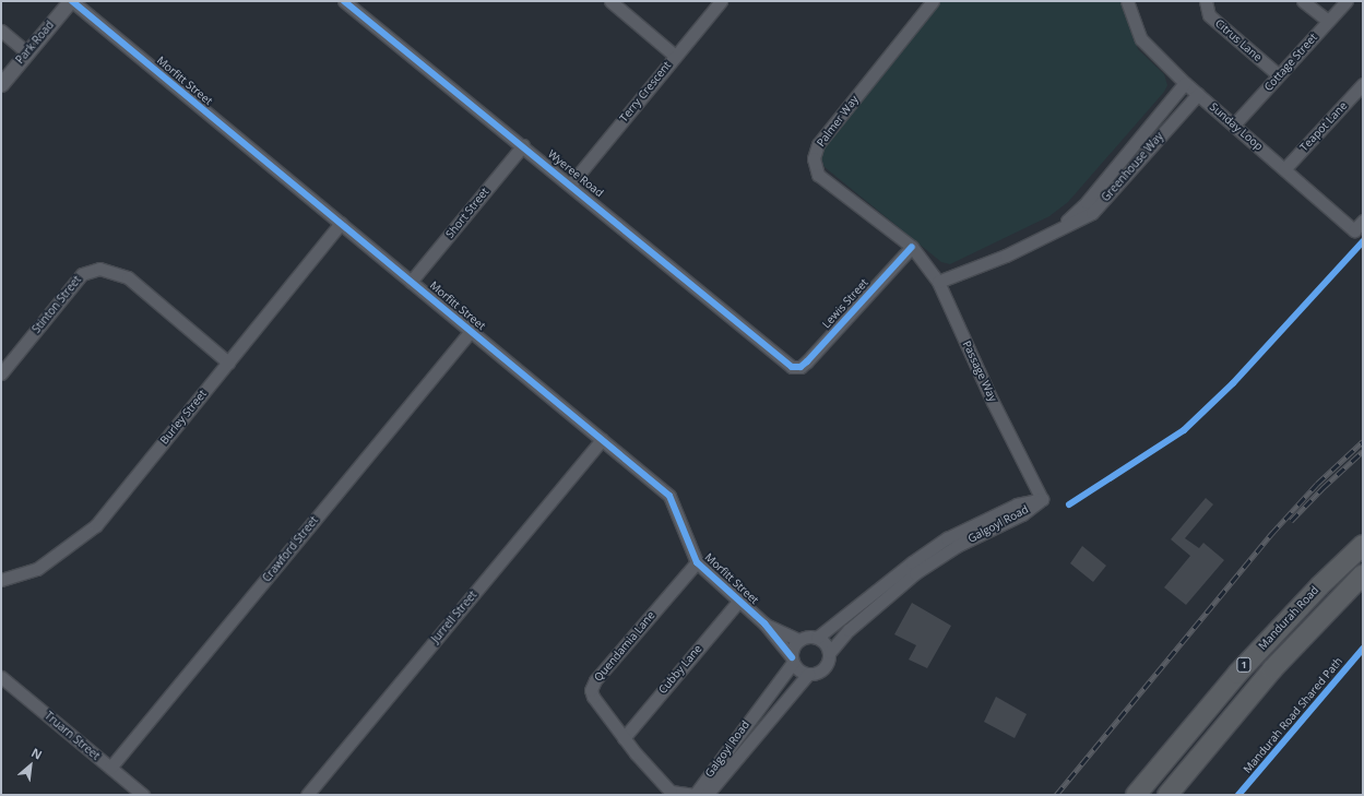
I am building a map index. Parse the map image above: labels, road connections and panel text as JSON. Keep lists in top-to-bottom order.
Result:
{
  "streets": {
    "highway": ["Mandurah Road", "1"],
    "street": [
      "Citrus Lane",
      "Park Road",
      "Cottage Street",
      "Morfitt Street",
      "Terry Crescent",
      "Palmer Way",
      "Sunday Loop",
      "Teapot Lane",
      "Greenhouse Way",
      "Wyeree Road",
      "Short Street",
      "Lewis Street",
      "Stinton Street",
      "Passage Way",
      "Burley Street",
      "Galgoyl Road",
      "Crawford Street",
      "Jurrell Street",
      "Quendamia Lane",
      "Cubby Lane",
      "Truarn Street"
    ],
    "cycle path": ["Mandurah Road Shared Path"]
  },
  "crossings": [
    ["Citrus Lane", "Cottage Street"],
    ["Park Road", "Morfitt Street"],
    ["Cottage Street", "Sunday Loop"],
    ["Morfitt Street", "Short Street"],
    ["Morfitt Street", "Burley Street"],
    ["Morfitt Street", "Galgoyl Road"],
    ["Morfitt Street", "Crawford Street"],
    ["Morfitt Street", "Jurrell Street"],
    ["Morfitt Street", "Quendamia Lane"],
    ["Morfitt Street", "Cubby Lane"],
    ["Terry Crescent", "Wyeree Road"],
    ["Palmer Way", "Lewis Street"],
    ["Palmer Way", "Passage Way"],
    ["Sunday Loop", "Teapot Lane"],
    ["Sunday Loop", "Greenhouse Way"],
    ["Greenhouse Way", "Passage Way"],
    ["Wyeree Road", "Short Street"],
    ["Wyeree Road", "Lewis Street"],
    ["Lewis Street", "Passage Way"],
    ["Stinton Street", "Burley Street"],
    ["Passage Way", "Galgoyl Road"],
    ["Galgoyl Road", "Quendamia Lane"],
    ["Crawford Street", "Truarn Street"],
    ["Quendamia Lane", "Cubby Lane"]
  ],
  "north": "top right"
}
